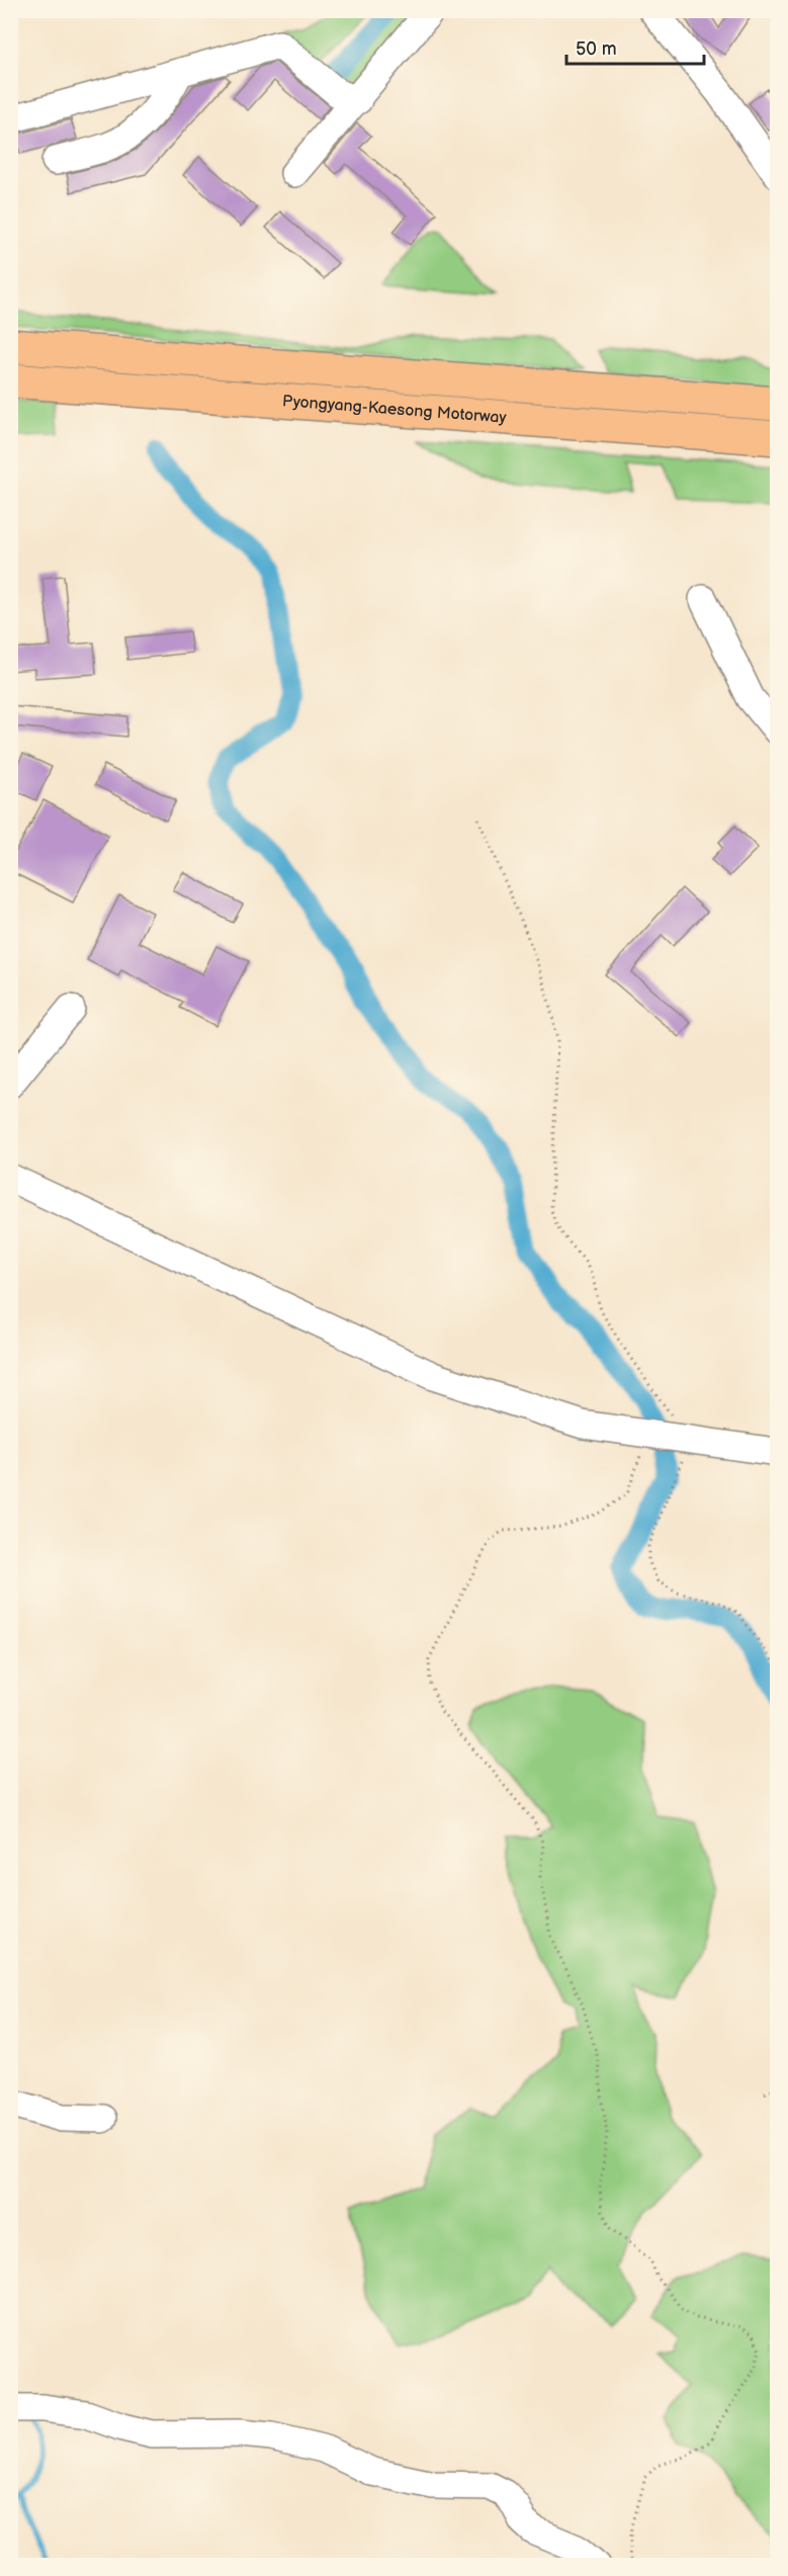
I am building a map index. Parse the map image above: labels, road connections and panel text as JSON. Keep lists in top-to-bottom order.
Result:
{
  "streets": {
    "highway": ["Pyongyang-Kaesong Motorway"]
  },
  "scale_bar": "50 m"
}
